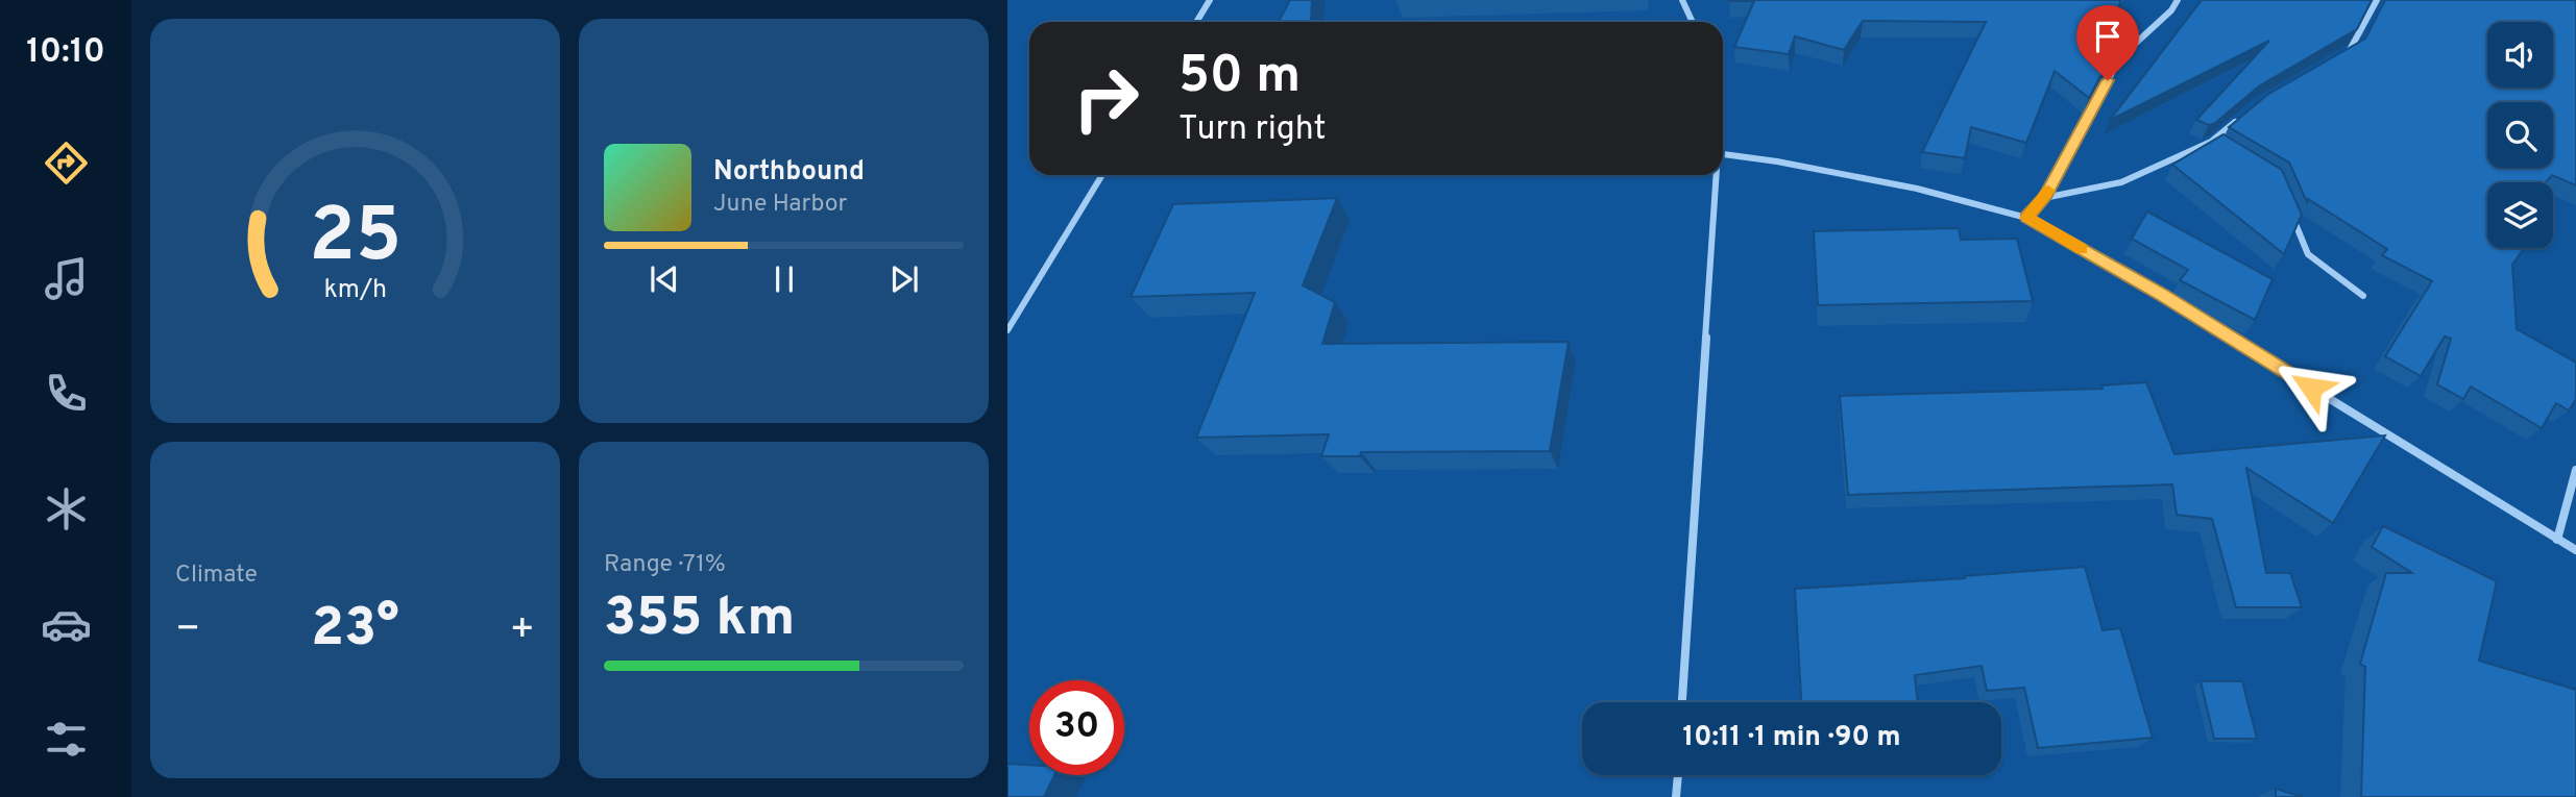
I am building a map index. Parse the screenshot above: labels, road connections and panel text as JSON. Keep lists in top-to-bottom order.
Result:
{
  "page": {
    "tabs": "10:10",
    "turn": ["50 m", "Turn right"],
    "song": ["Northbound", "June Harbor"],
    "tile": [
      "Climate",
      ["Range · 71%", "355 km"]
    ],
    "heat": ["−", "23°", "+"],
    "limit": "30",
    "trip": "10:11 · 1 min · 90 m",
    "gauge": ["25", "km/h"]
  }
}
